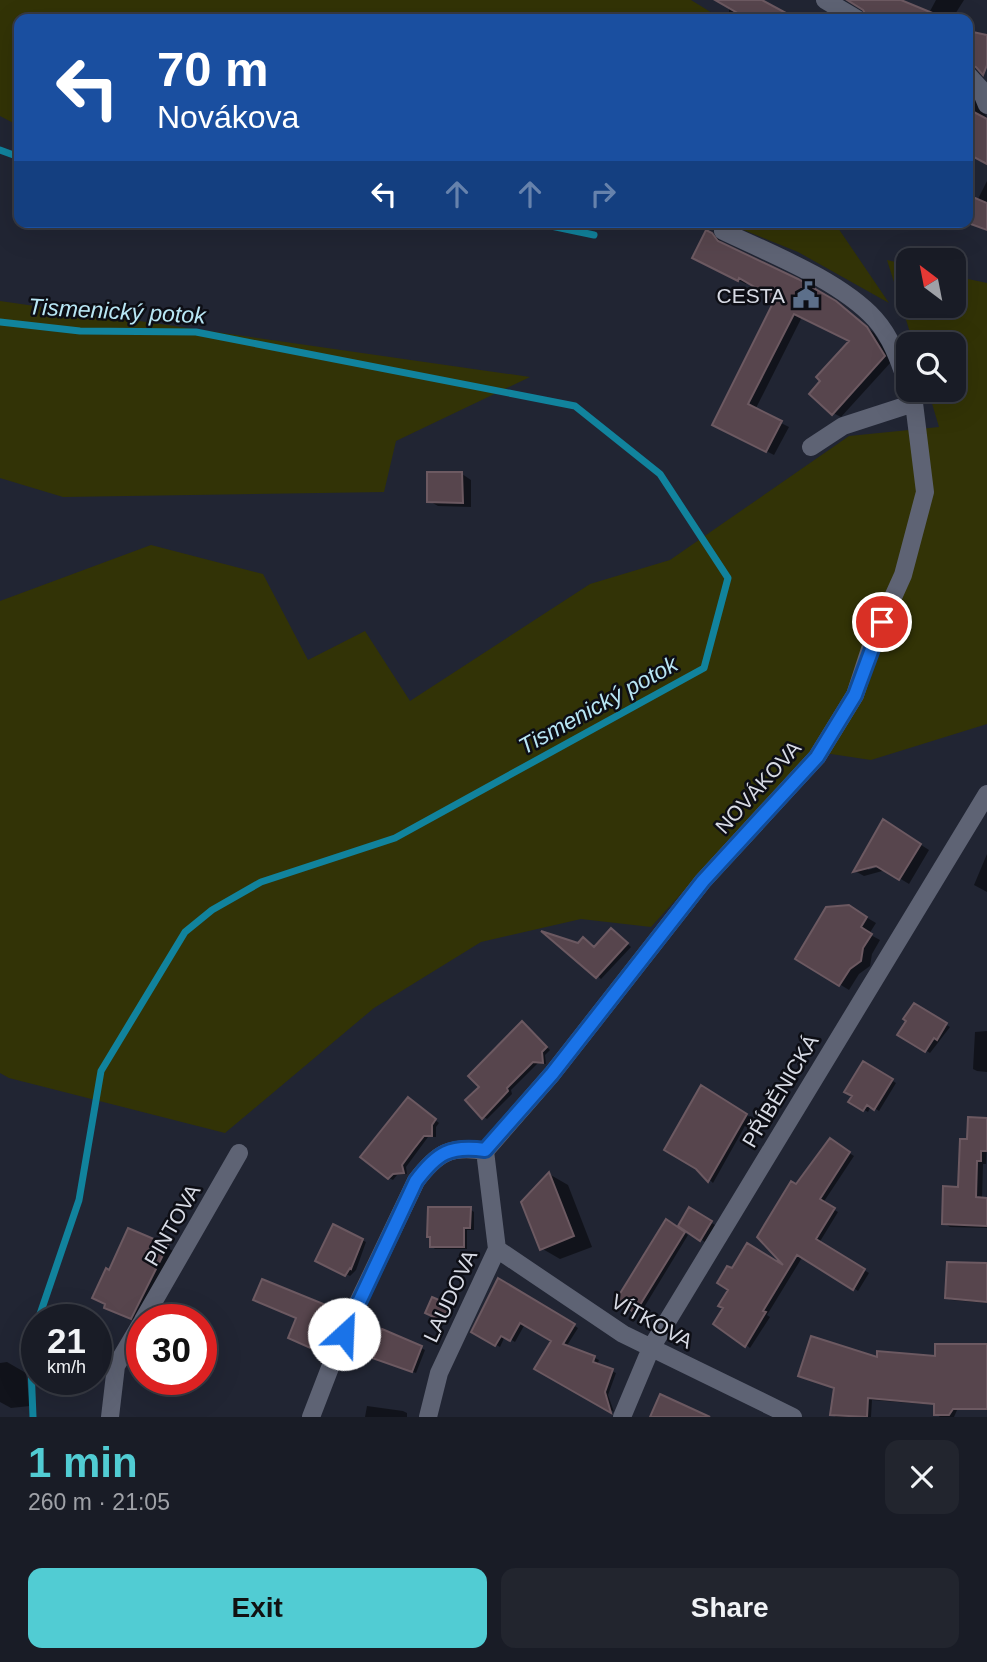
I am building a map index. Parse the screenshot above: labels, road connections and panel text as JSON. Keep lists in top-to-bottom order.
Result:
{
  "streets": {
    "street": [
      "NOVÁKOVA",
      "PŘÍBĚNICKÁ",
      "PINTOVA",
      "LAUDOVA",
      "VÍTKOVA"
    ]
  },
  "crossings": [
    ["NOVÁKOVA", "LAUDOVA"],
    ["PŘÍBĚNICKÁ", "VÍTKOVA"],
    ["LAUDOVA", "VÍTKOVA"]
  ],
  "water": ["Tismenický potok"],
  "places": {
    "public building": ["CESTA"]
  },
  "north": "top left",
  "page": {
    "turn": ["70 m", "Novákova"],
    "speed": "21 km/h",
    "limit": "30",
    "heading": ["1 min", "260 m · 21:05"],
    "buttons": ["Exit", "Share"]
  }
}
